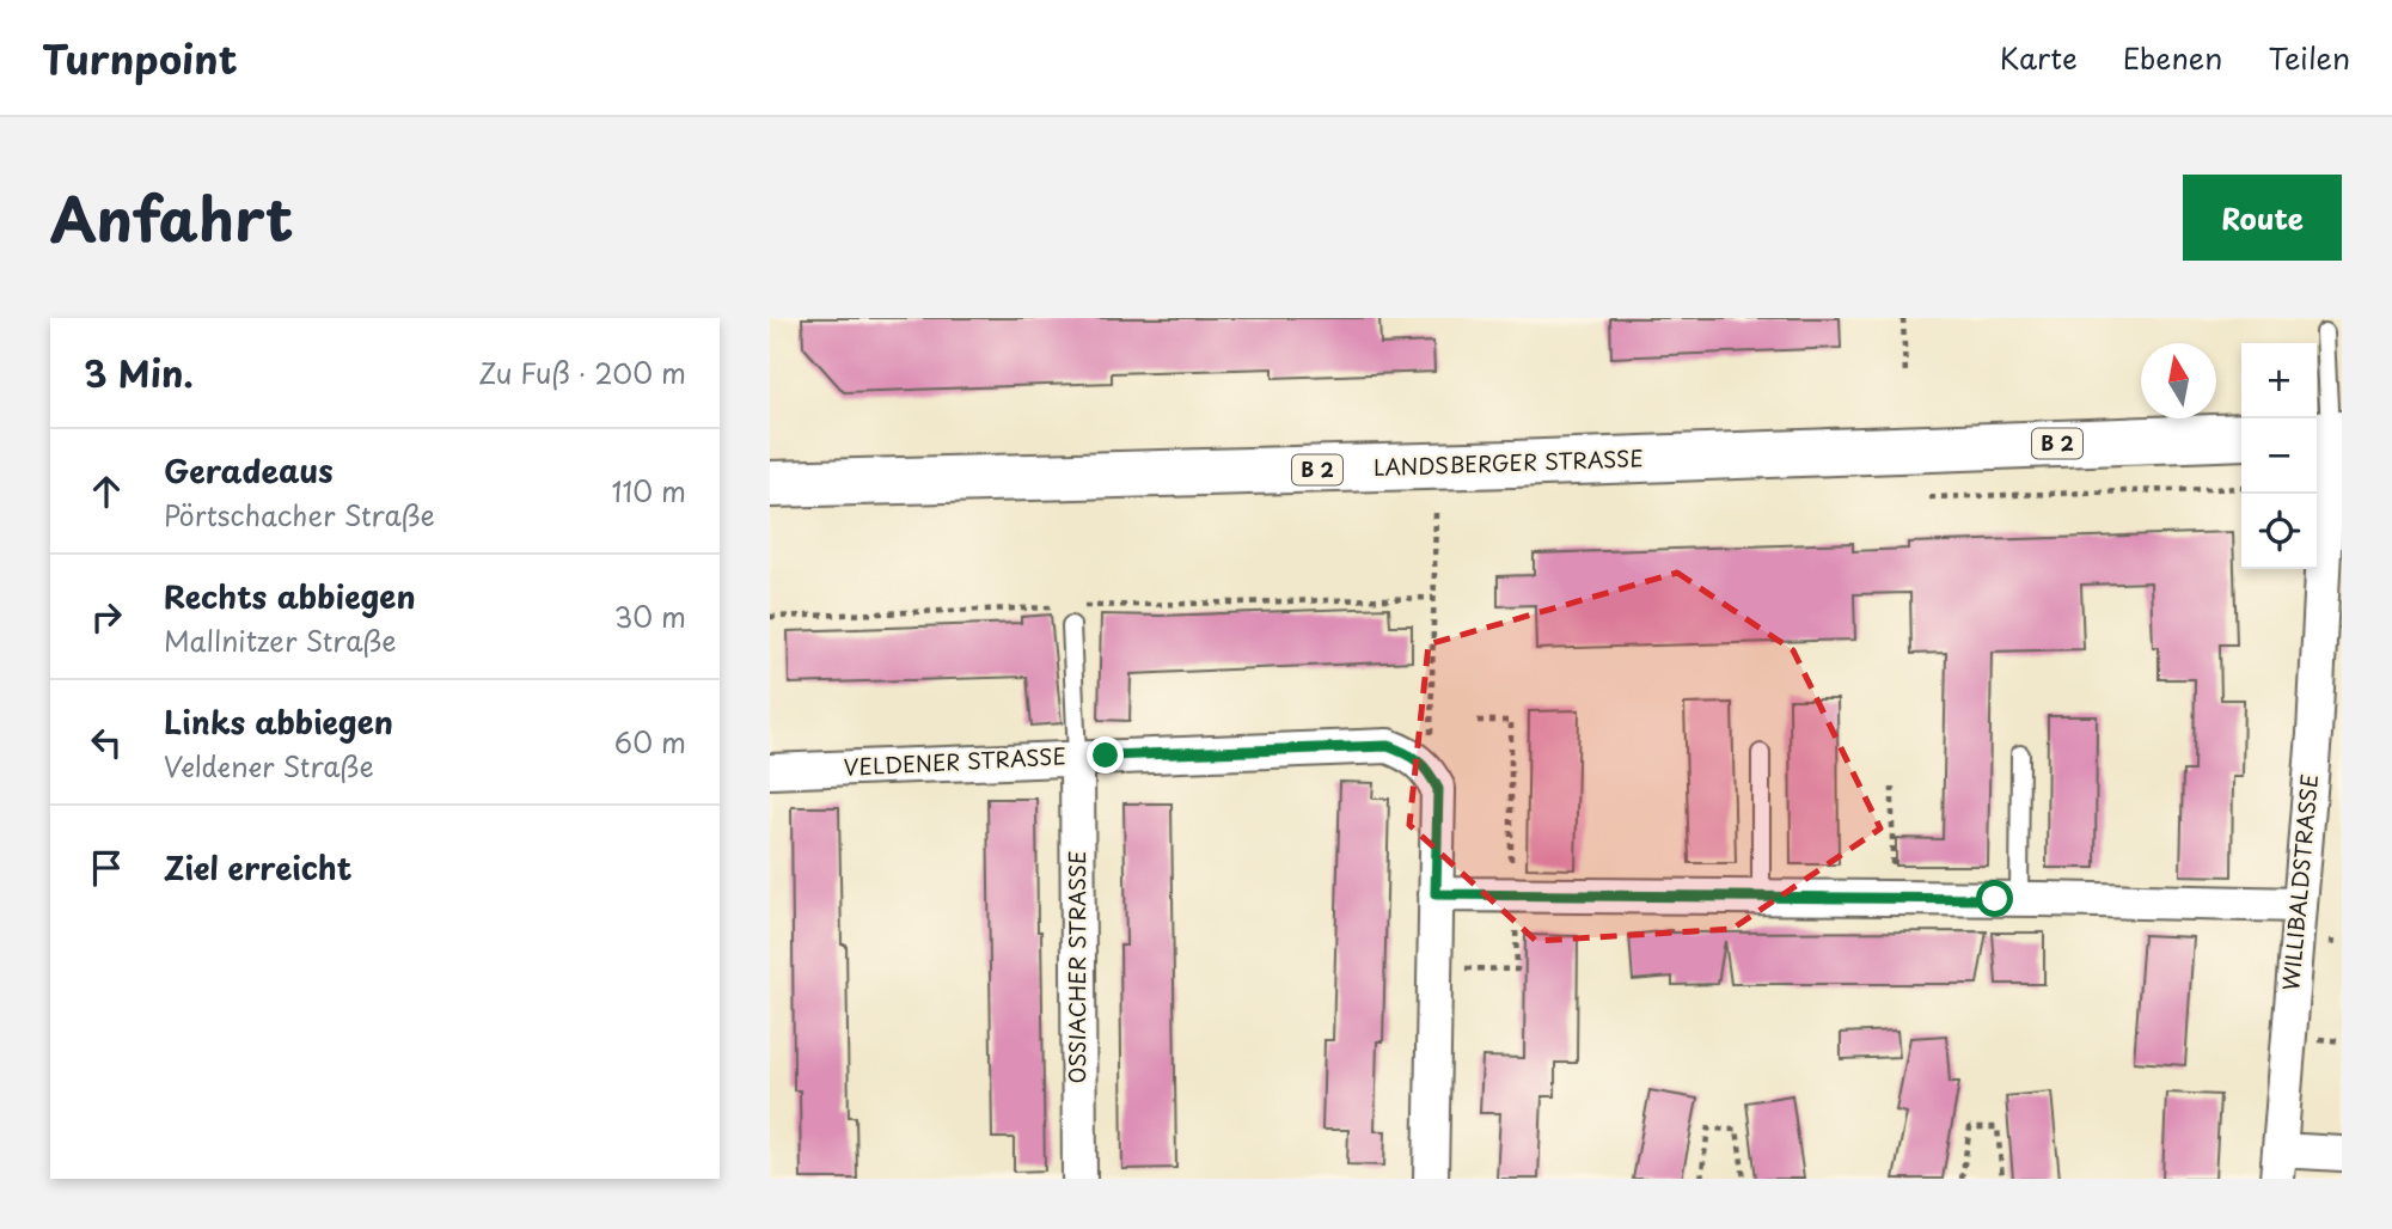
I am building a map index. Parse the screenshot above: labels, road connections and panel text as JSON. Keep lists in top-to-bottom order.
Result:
{
  "streets": {
    "main road": ["B 2", "LANDSBERGER STRASSE"],
    "street": ["VELDENER STRASSE", "WILLIBALDSTRASSE", "OSSIACHER STRASSE"]
  },
  "crossings": [
    ["VELDENER STRASSE", "OSSIACHER STRASSE"]
  ],
  "north": "top",
  "page": {
    "header": "Turnpoint",
    "nav": ["Karte", "Ebenen", "Teilen"],
    "title": "Anfahrt",
    "buttons": "Route",
    "heading": ["3 Min.", "Zu Fuß · 200 m"],
    "map_buttons": ["+", "−"],
    "list": [
      ["Geradeaus", "Pörtschacher Straße", "110 m"],
      ["Rechts abbiegen", "Mallnitzer Straße", "30 m"],
      ["Links abbiegen", "Veldener Straße", "60 m"],
      "Ziel erreicht"
    ]
  }
}
